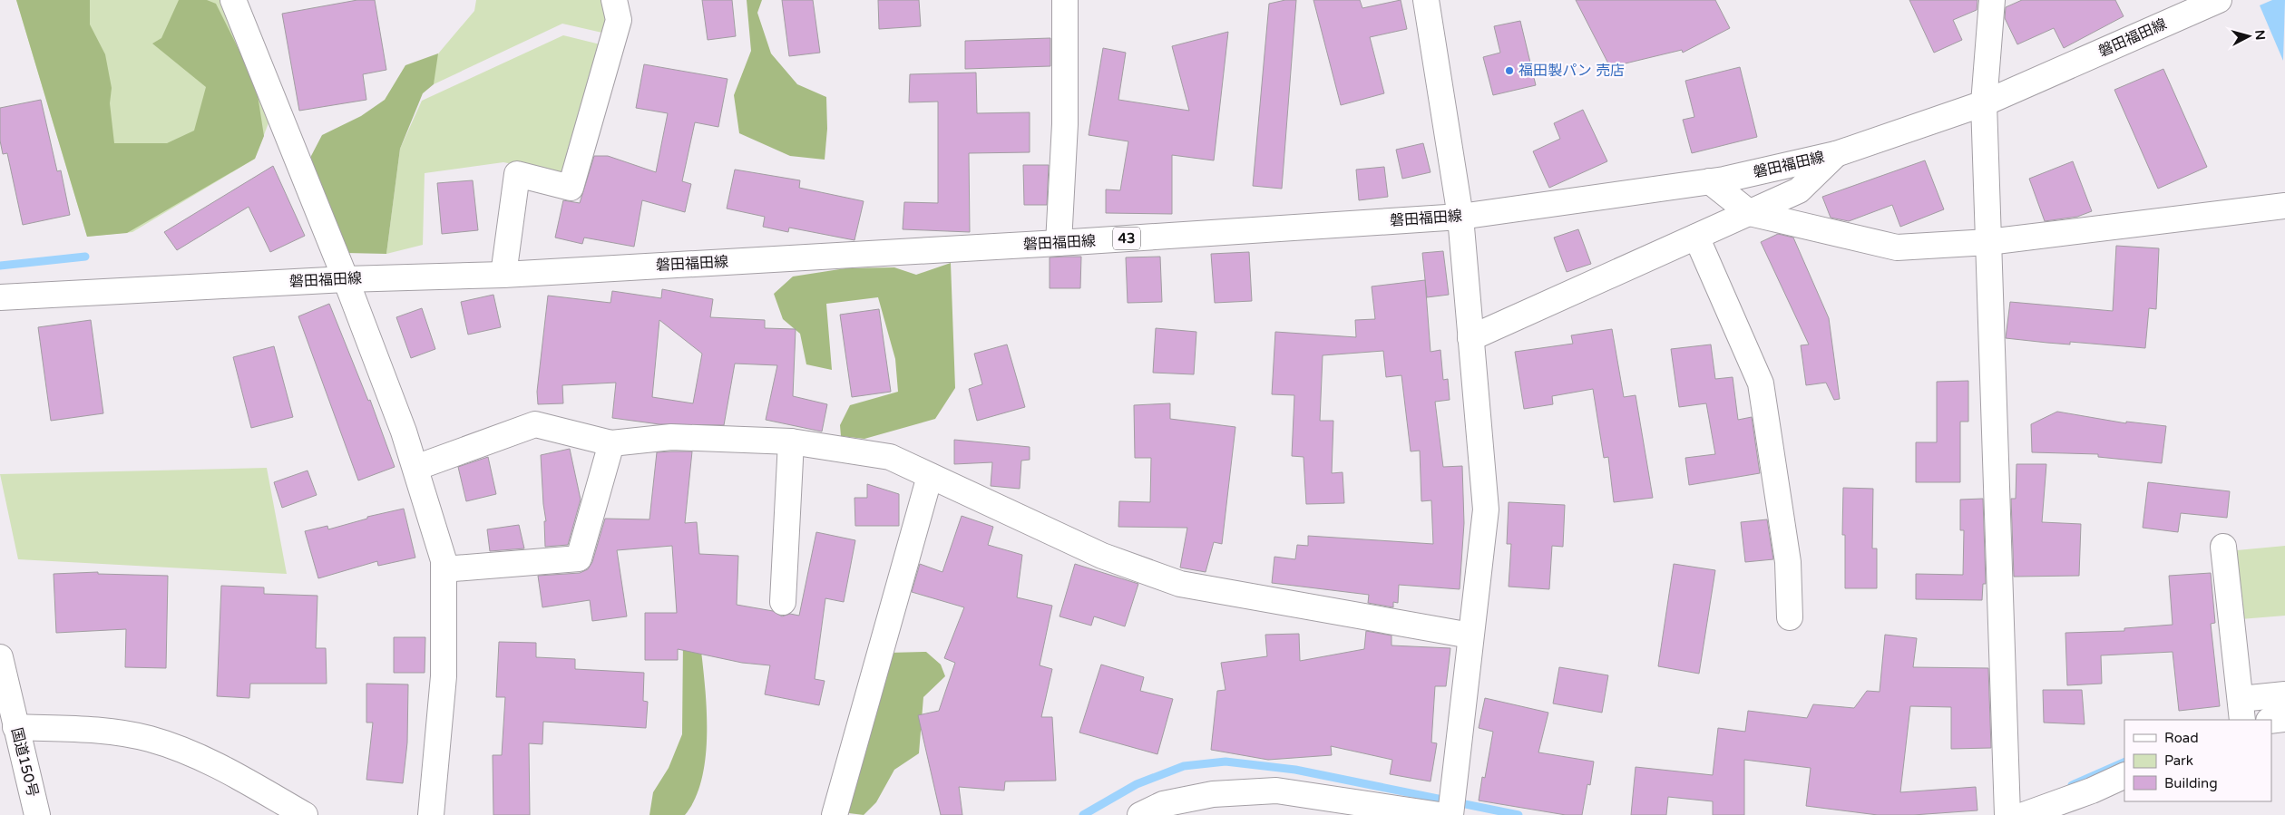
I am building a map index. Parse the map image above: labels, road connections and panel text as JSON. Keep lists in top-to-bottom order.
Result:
{
  "streets": {
    "main road": ["磐田福田線", "43", "国道150号"]
  },
  "places": ["福田製パン 売店"],
  "legend": ["Road", "Park", "Building"],
  "north": "right"
}
